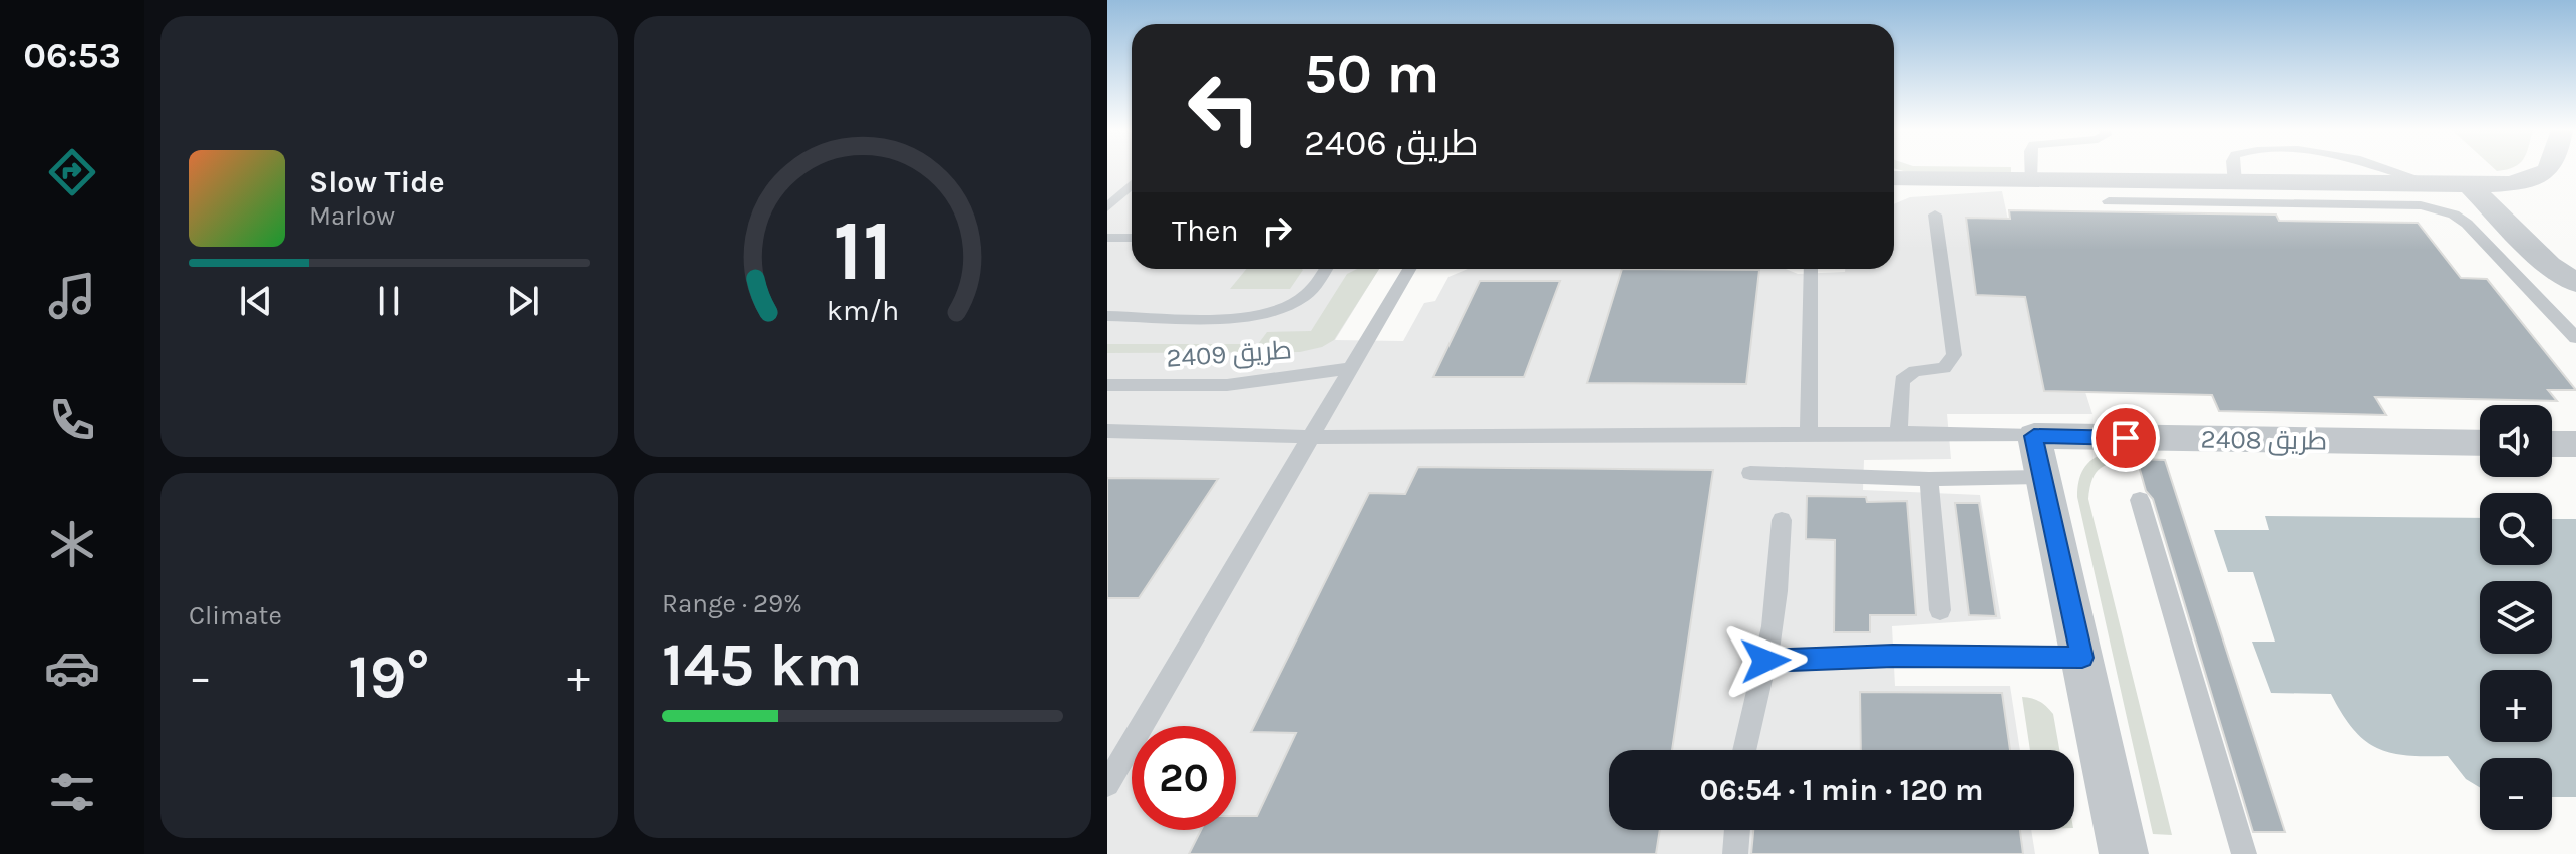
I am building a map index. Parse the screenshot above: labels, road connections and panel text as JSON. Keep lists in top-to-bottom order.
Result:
{
  "streets": {
    "street": ["طريق 2408"],
    "lane": ["طريق 2409"]
  },
  "page": {
    "tabs": "06:53",
    "turn": ["50 m", "طريق 2406"],
    "song": ["Slow Tide", "Marlow"],
    "then": "Then",
    "map_buttons": ["+", "−"],
    "tile": [
      "Climate",
      ["Range · 29%", "145 km"]
    ],
    "heat": ["−", "19°", "+"],
    "limit": "20",
    "trip": "06:54 · 1 min · 120 m",
    "gauge": ["11", "km/h"]
  }
}
